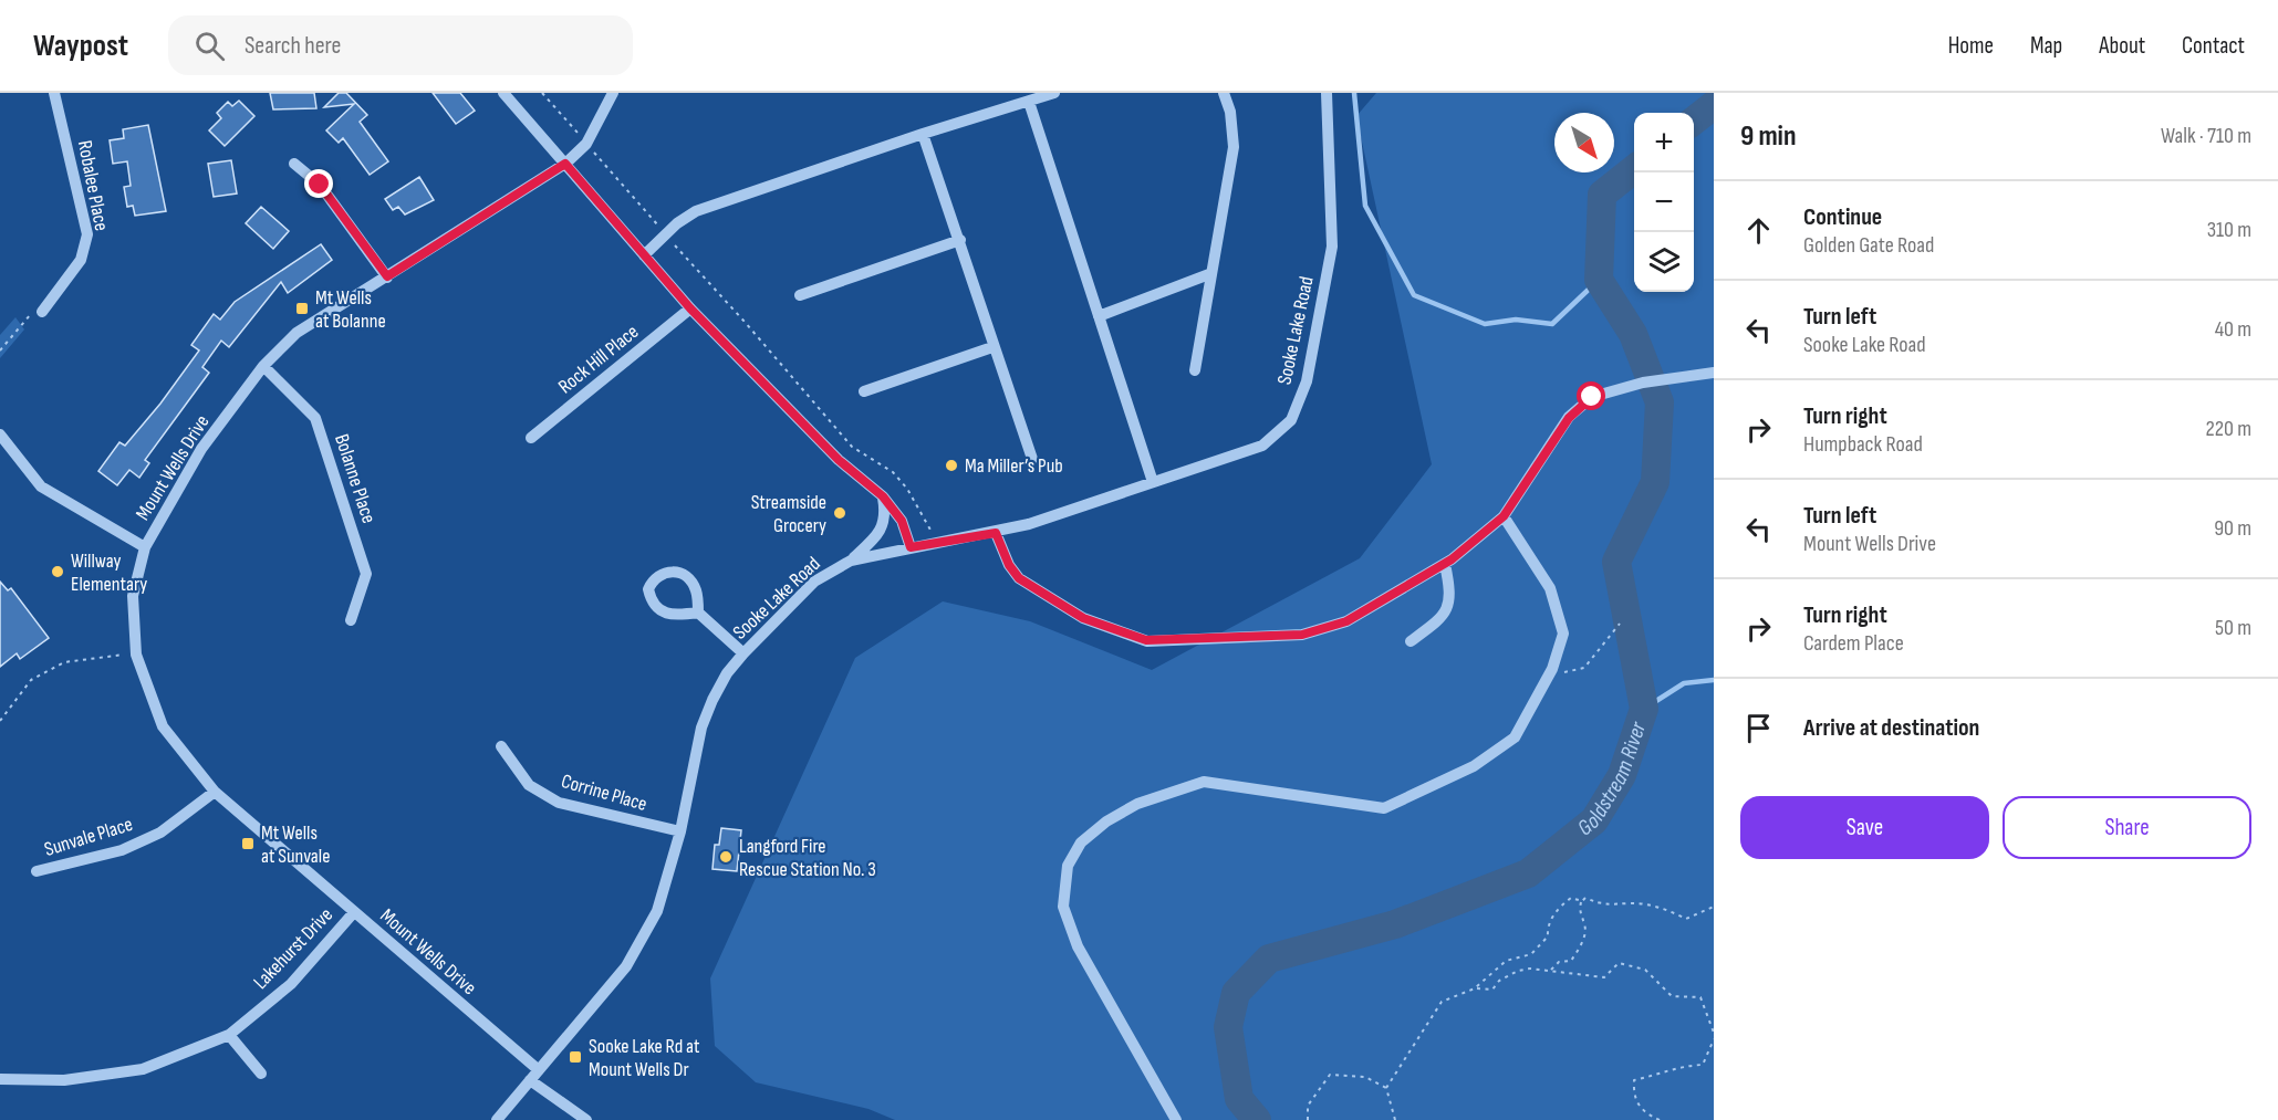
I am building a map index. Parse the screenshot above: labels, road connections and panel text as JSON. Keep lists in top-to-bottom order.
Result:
{
  "streets": {
    "street": [
      "Robalee Place",
      "Sooke Lake Road",
      "Rock Hill Place",
      "Mount Wells Drive",
      "Bolanne Place",
      "Corrine Place",
      "Sunvale Place",
      "Lakehurst Drive"
    ]
  },
  "crossings": [
    ["Sooke Lake Road", "Mount Wells Drive"],
    ["Sooke Lake Road", "Corrine Place"],
    ["Mount Wells Drive", "Bolanne Place"],
    ["Mount Wells Drive", "Sunvale Place"],
    ["Mount Wells Drive", "Lakehurst Drive"]
  ],
  "water": ["Goldstream River"],
  "places": {
    "transit": ["Mt Wells at Bolanne", "Mt Wells at Sunvale", "Sooke Lake Rd at Mount Wells Dr"],
    "other": [
      "Ma Miller’s Pub",
      "Streamside Grocery",
      "Willway Elementary",
      "Langford Fire Rescue Station No. 3"
    ]
  },
  "north": "bottom right",
  "page": {
    "header": "Waypost",
    "search": "Search here",
    "nav": [
      "Home",
      "Map",
      "About",
      "Contact"
    ],
    "heading": ["9 min", "Walk · 710 m"],
    "map_buttons": ["+", "−"],
    "list": [
      ["Continue", "Golden Gate Road", "310 m"],
      ["Turn left", "Sooke Lake Road", "40 m"],
      ["Turn right", "Humpback Road", "220 m"],
      ["Turn left", "Mount Wells Drive", "90 m"],
      ["Turn right", "Cardem Place", "50 m"],
      "Arrive at destination"
    ],
    "buttons": ["Save", "Share"]
  }
}
